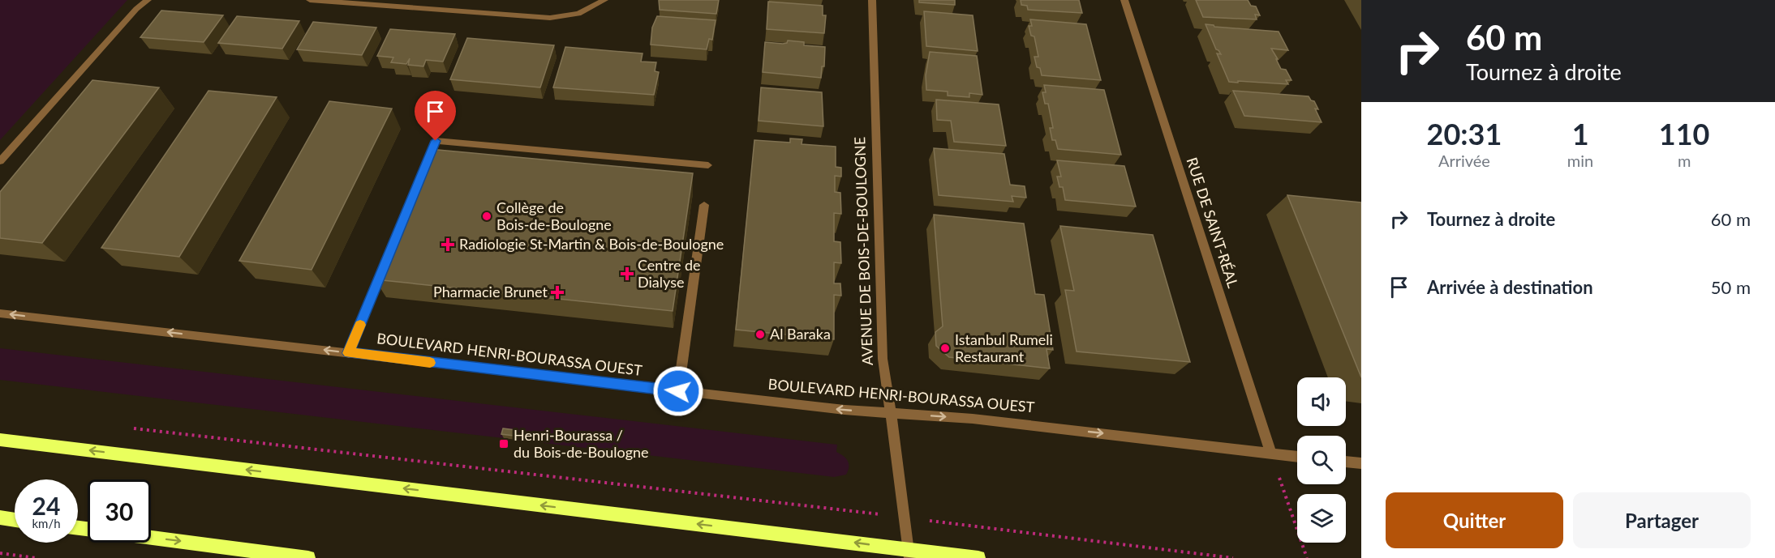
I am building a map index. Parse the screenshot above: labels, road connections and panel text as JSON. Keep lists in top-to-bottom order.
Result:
{
  "streets": {
    "street": ["RUE DE SAINT-RÉAL", "AVENUE DE BOIS-DE-BOULOGNE", "BOULEVARD HENRI-BOURASSA OUEST"]
  },
  "crossings": [
    ["RUE DE SAINT-RÉAL", "BOULEVARD HENRI-BOURASSA OUEST"],
    ["AVENUE DE BOIS-DE-BOULOGNE", "BOULEVARD HENRI-BOURASSA OUEST"]
  ],
  "places": {
    "other": ["Collège de Bois-de-Boulogne", "Al Baraka", "Istanbul Rumeli Restaurant"],
    "health": ["Radiologie St-Martin & Bois-de-Boulogne", "Centre de Dialyse", "Pharmacie Brunet"],
    "transit": ["Henri-Bourassa / du Bois-de-Boulogne"]
  },
  "page": {
    "turn": ["60 m", "Tournez à droite"],
    "eta": [
      "20:31",
      "Arrivée",
      "1",
      "min",
      "110",
      "m"
    ],
    "list": [
      {
        "name": "Tournez à droite",
        "value": "60 m"
      },
      {
        "name": "Arrivée à destination",
        "value": "50 m"
      }
    ],
    "speed": "24 km/h",
    "limit": "30",
    "buttons": ["Quitter", "Partager"]
  }
}
